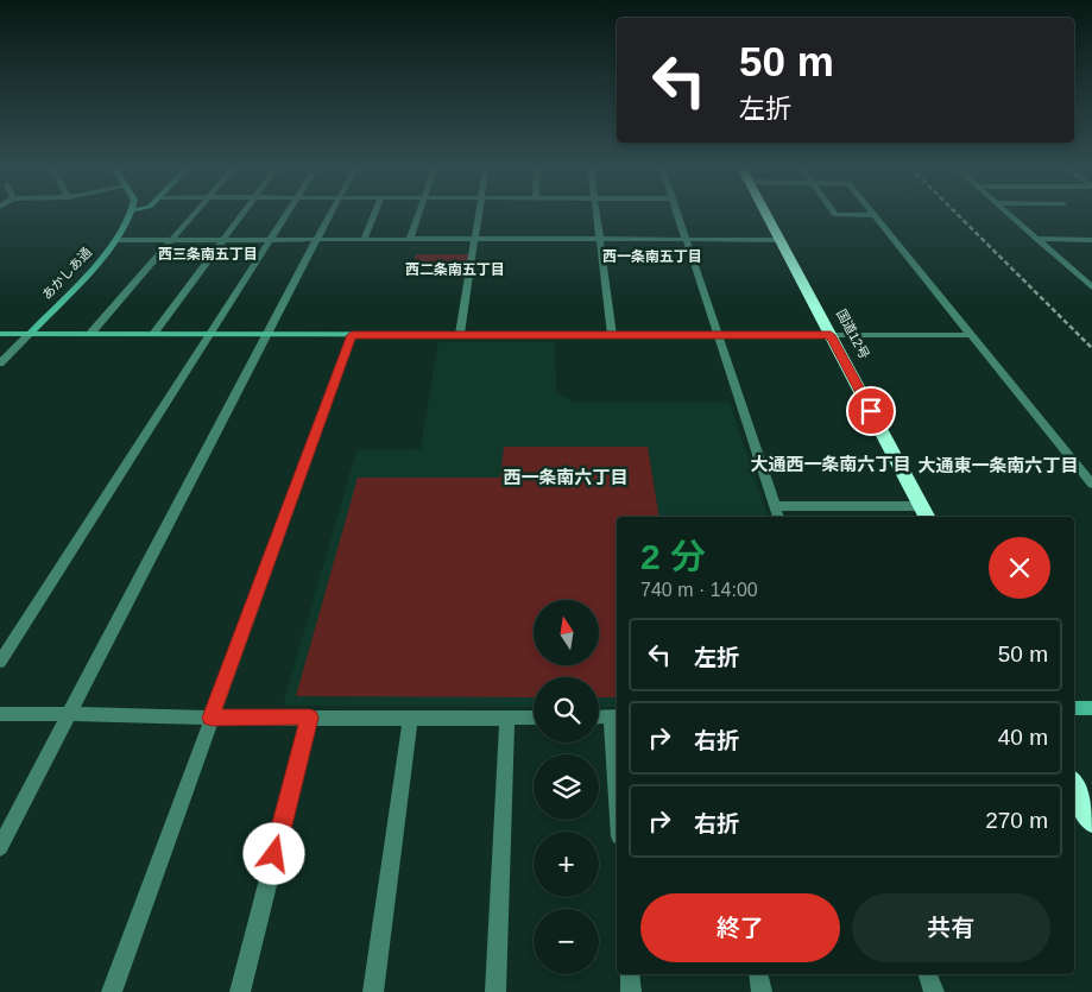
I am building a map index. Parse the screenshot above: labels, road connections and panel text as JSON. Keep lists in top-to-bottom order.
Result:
{
  "streets": {
    "highway": ["国道12号"],
    "street": ["あかしあ通"]
  },
  "districts": [
    "西三条南五丁目",
    "西一条南五丁目",
    "西二条南五丁目",
    "大通西一条南六丁目",
    "大通東一条南六丁目",
    "西一条南六丁目"
  ],
  "north": "top",
  "page": {
    "turn": ["50 m", "左折"],
    "heading": ["2 分", "740 m · 14:00"],
    "map_buttons": ["+", "−"],
    "list": [
      {
        "name": "左折",
        "value": "50 m"
      },
      {
        "name": "右折",
        "value": "40 m"
      },
      {
        "name": "右折",
        "value": "270 m"
      }
    ],
    "buttons": ["終了", "共有"]
  }
}
